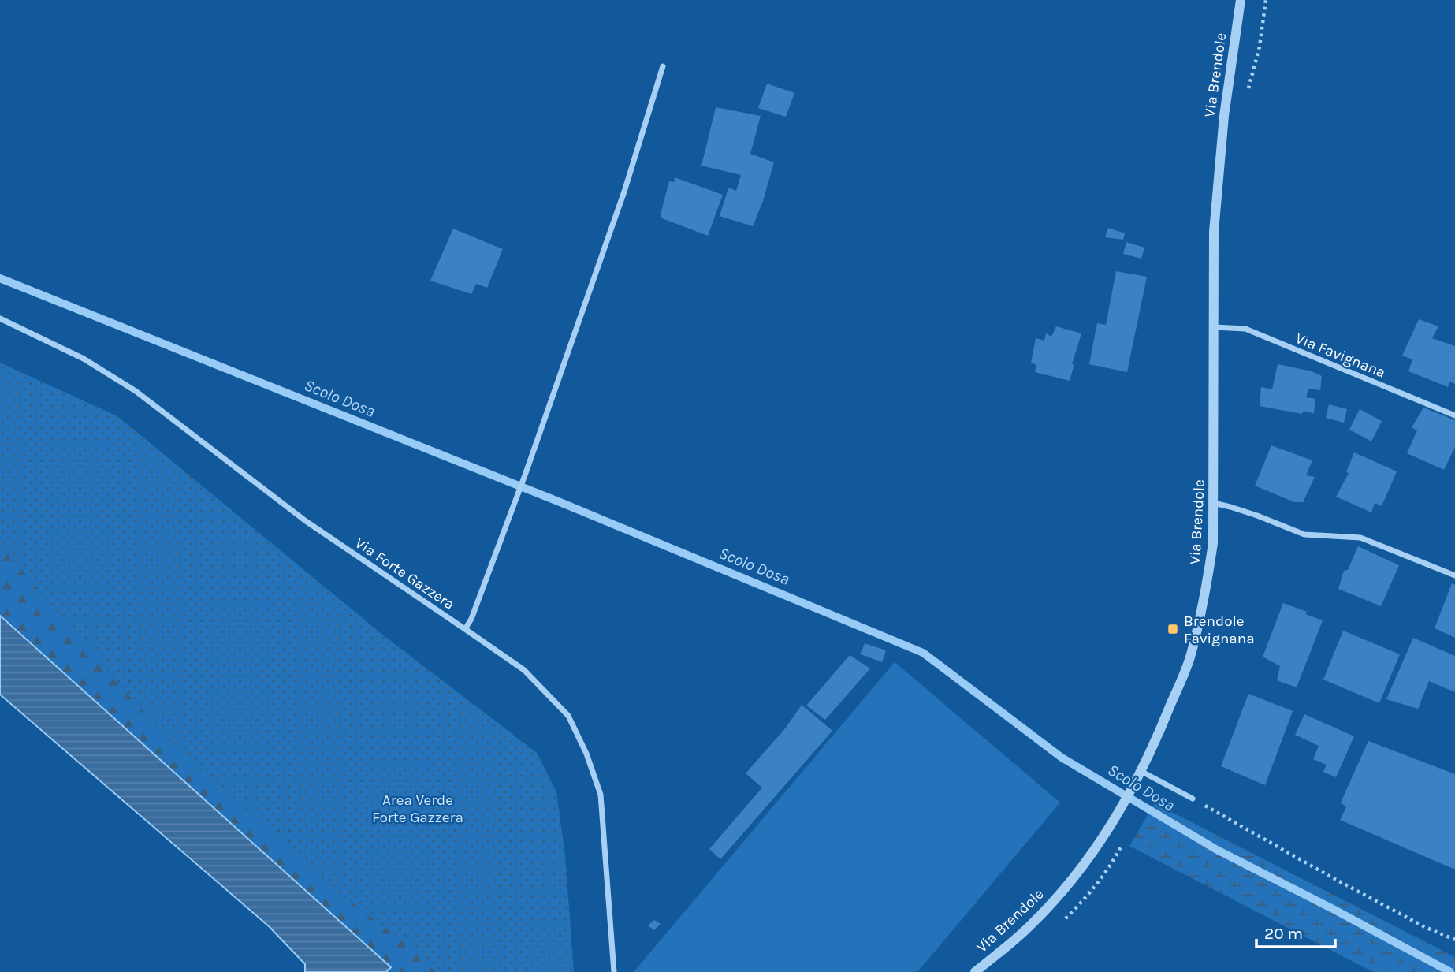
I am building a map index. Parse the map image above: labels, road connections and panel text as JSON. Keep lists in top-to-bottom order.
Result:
{
  "streets": {
    "street": ["Via Brendole", "Via Favignana", "Via Forte Gazzera"]
  },
  "crossings": [
    ["Via Brendole", "Via Favignana"]
  ],
  "water": ["Scolo Dosa"],
  "parks": ["Area Verde Forte Gazzera"],
  "places": {
    "transit": ["Brendole Favignana"]
  },
  "scale_bar": "20 m"
}
